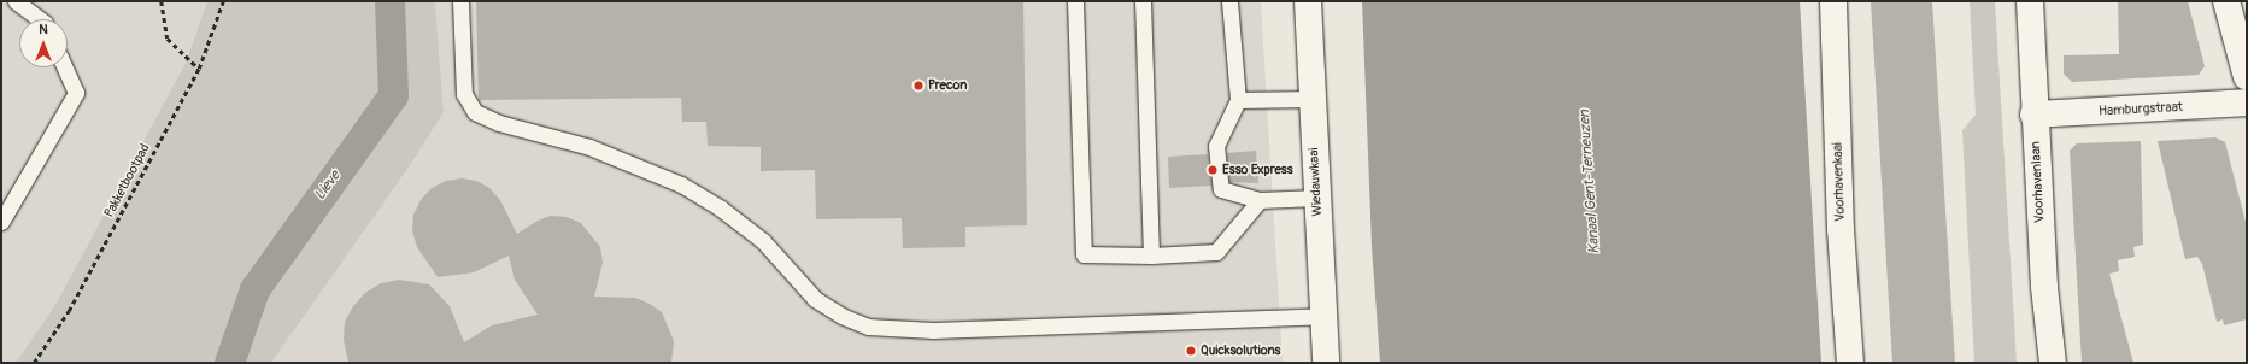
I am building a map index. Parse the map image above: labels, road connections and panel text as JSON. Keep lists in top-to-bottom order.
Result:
{
  "streets": {
    "street": [
      "Hamburgstraat",
      "Wiedauwkaai",
      "Voorhavenkaai",
      "Voorhavenlaan"
    ],
    "path": ["Pakketbootpad"]
  },
  "crossings": [
    ["Hamburgstraat", "Voorhavenlaan"]
  ],
  "water": ["Kanaal Gent-Terneuzen", "Lieve"],
  "places": ["Precon", "Esso Express", "Quicksolutions"],
  "north": "top"
}
